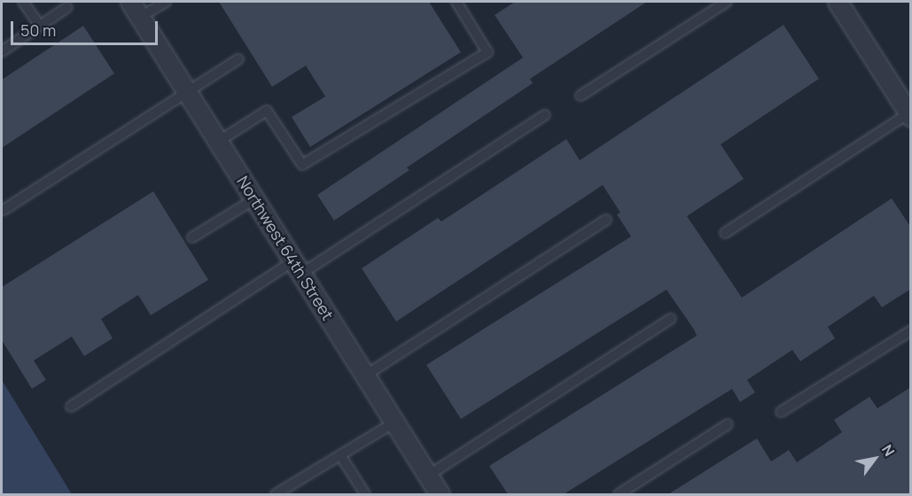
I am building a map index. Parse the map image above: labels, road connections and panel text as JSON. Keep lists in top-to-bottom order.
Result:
{
  "streets": {
    "street": ["Northwest 64th Street"]
  },
  "scale_bar": "50 m",
  "north": "top right"
}
